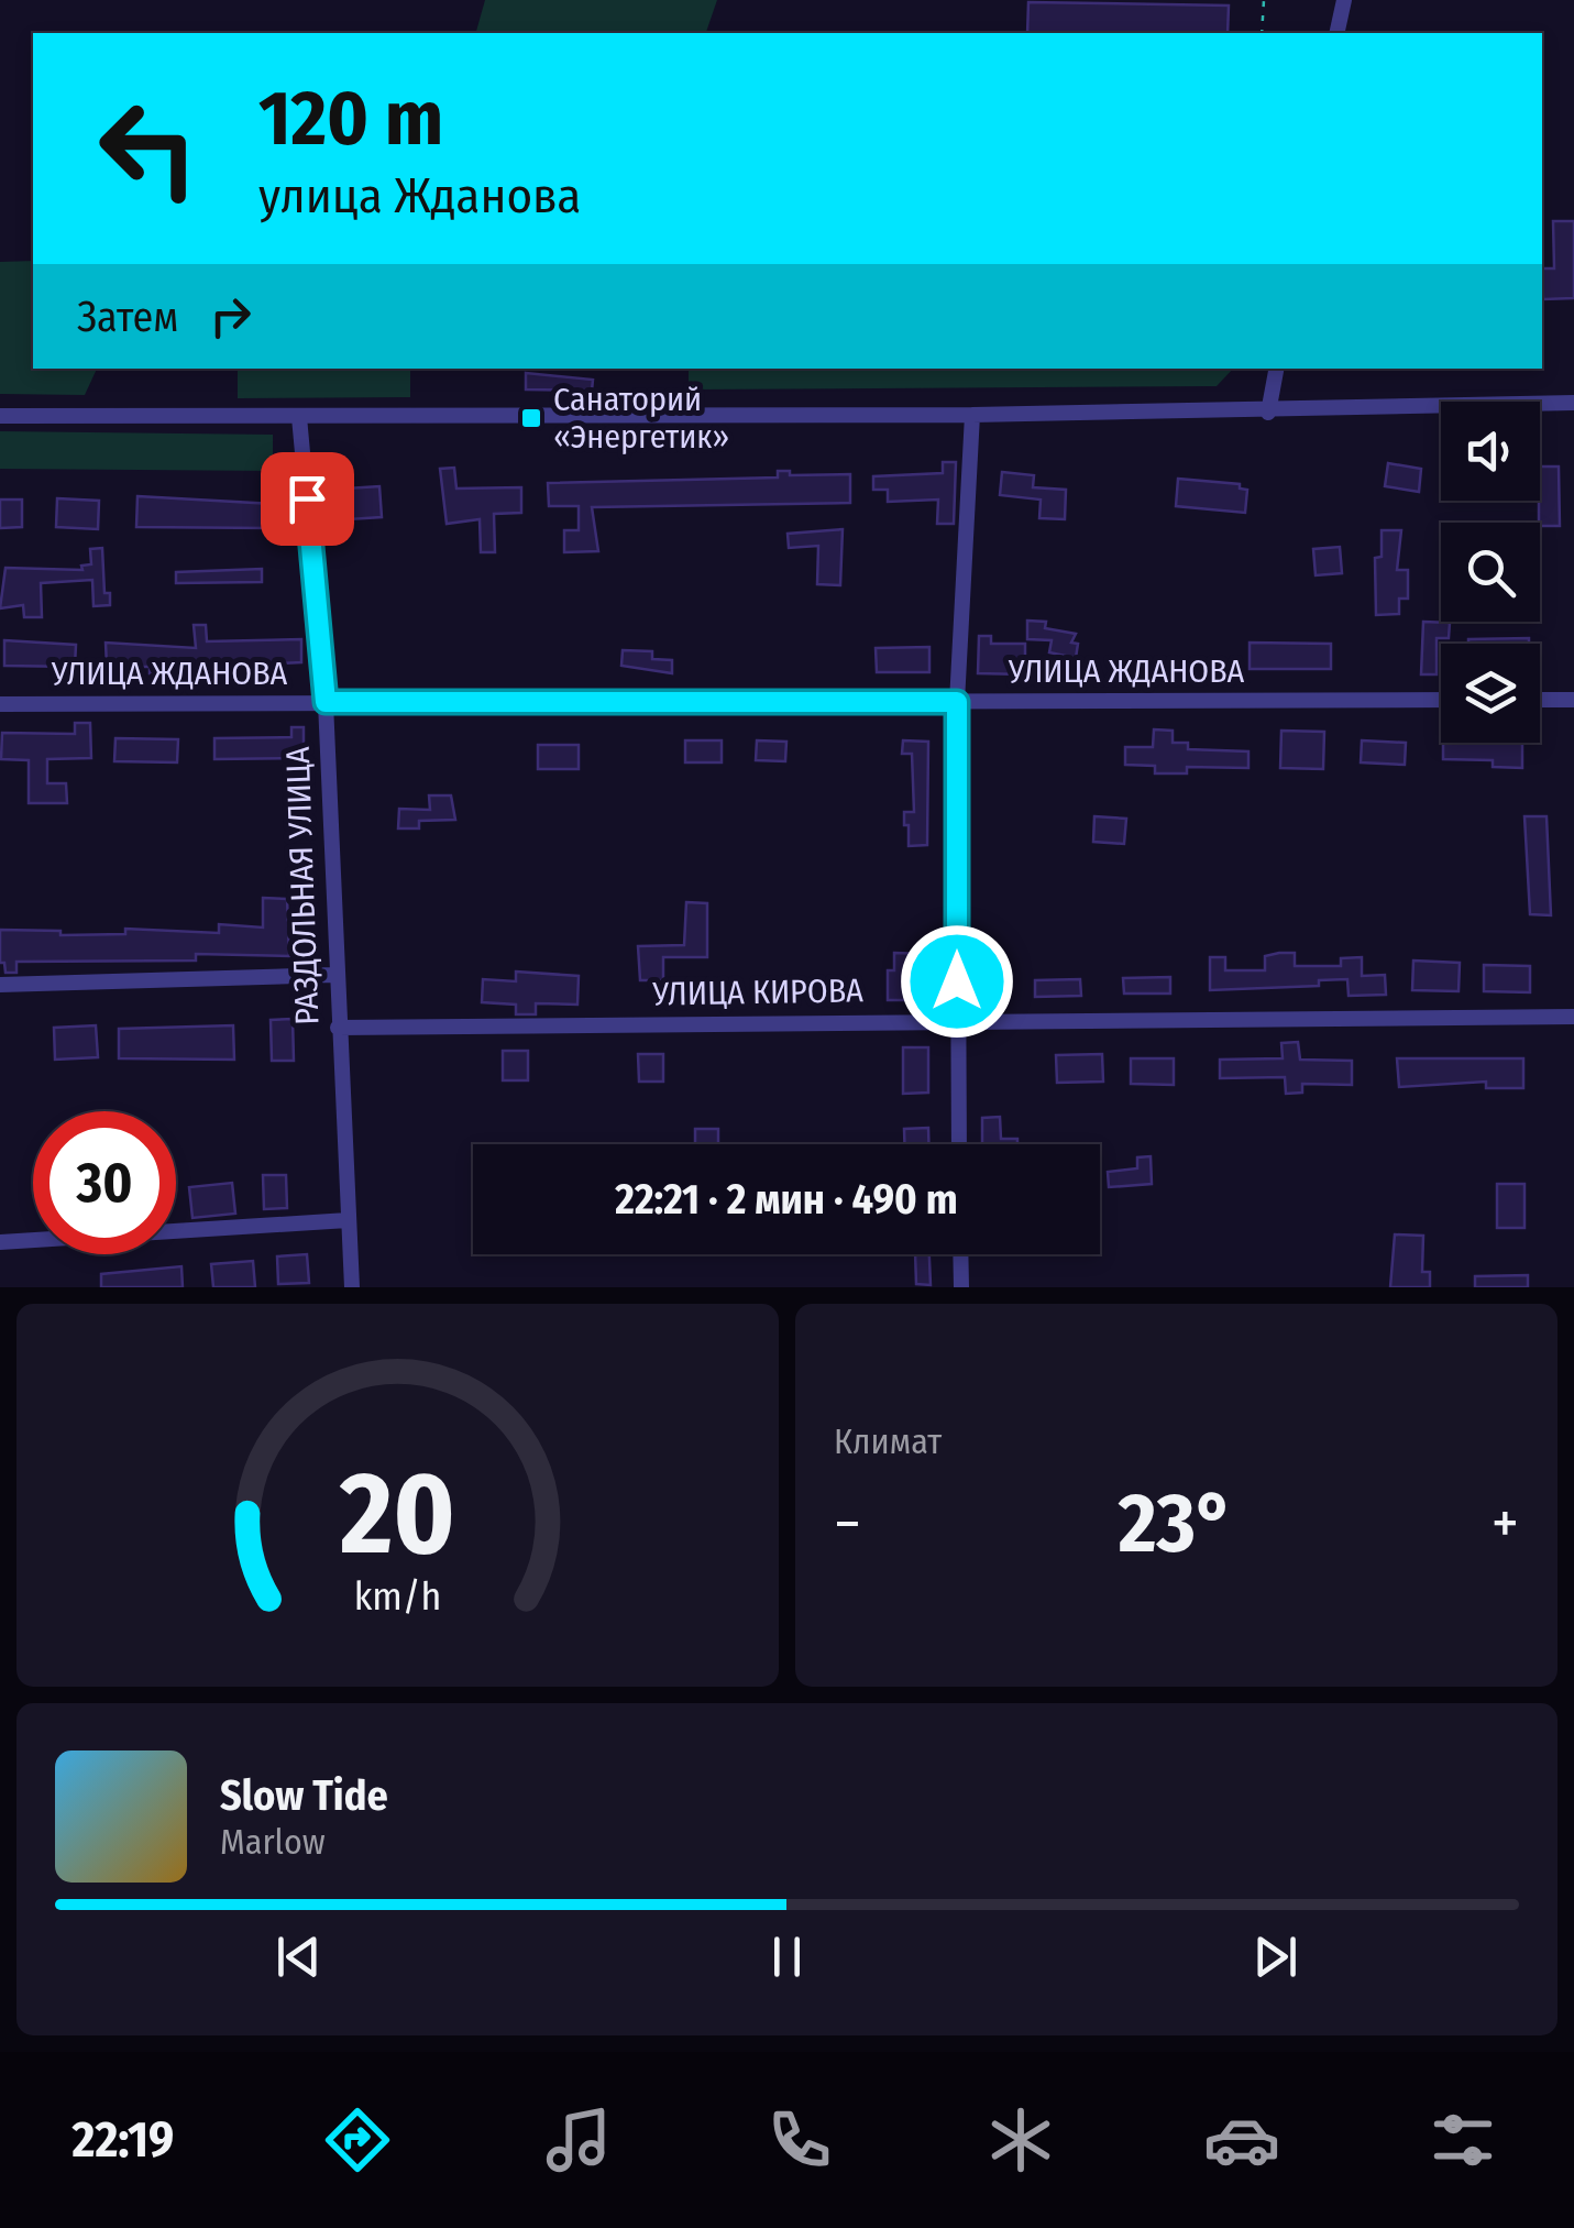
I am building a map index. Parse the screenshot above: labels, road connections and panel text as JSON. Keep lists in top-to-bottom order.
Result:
{
  "streets": {
    "street": ["УЛИЦА ЖДАНОВА", "РАЗДОЛЬНАЯ УЛИЦА", "УЛИЦА КИРОВА"]
  },
  "crossings": [
    ["УЛИЦА ЖДАНОВА", "РАЗДОЛЬНАЯ УЛИЦА"],
    ["РАЗДОЛЬНАЯ УЛИЦА", "УЛИЦА КИРОВА"]
  ],
  "places": {
    "transit": ["Санаторий «Энергетик»"]
  },
  "page": {
    "turn": ["120 m", "улица Жданова"],
    "then": "Затем",
    "limit": "30",
    "trip": "22:21 · 2 мин · 490 m",
    "tile": "Климат",
    "heat": ["−", "23°", "+"],
    "song": ["Slow Tide", "Marlow"],
    "tabs": "22:19",
    "gauge": ["20", "km/h"]
  }
}
